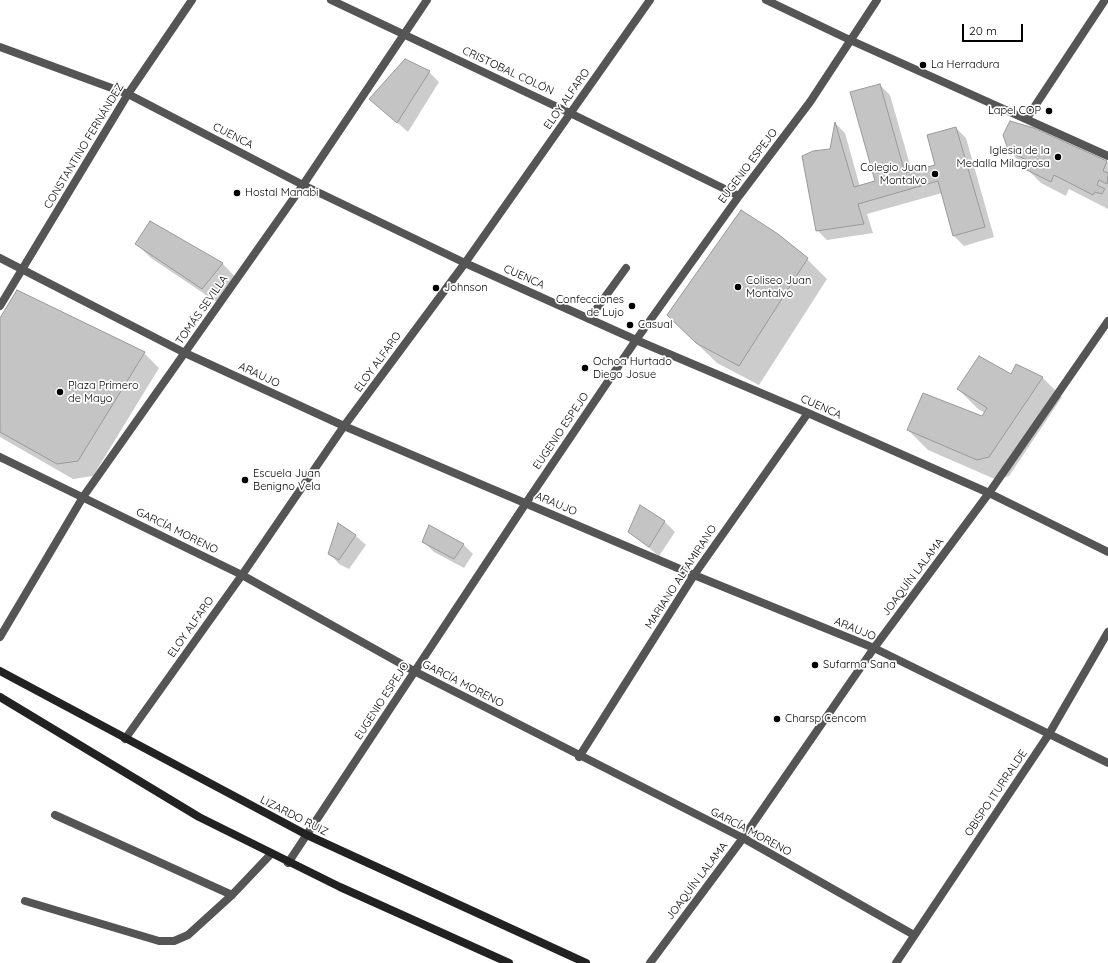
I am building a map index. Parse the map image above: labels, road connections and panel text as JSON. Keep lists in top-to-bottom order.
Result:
{
  "streets": {
    "main road": ["LIZARDO RUIZ"],
    "street": [
      "CRISTOBAL COLÓN",
      "ELOY ALFARO",
      "CUENCA",
      "CONSTANTINO FERNÁNDEZ",
      "EUGENIO ESPEJO",
      "TOMÁS SEVILLA",
      "ARAUJO",
      "GARCÍA MORENO",
      "MARIANO ALTAMIRANO",
      "JOAQUÍN LALAMA",
      "OBISPO ITURRALDE"
    ]
  },
  "crossings": [
    ["CRISTOBAL COLÓN", "ELOY ALFARO"],
    ["CRISTOBAL COLÓN", "EUGENIO ESPEJO"],
    ["CRISTOBAL COLÓN", "TOMÁS SEVILLA"],
    ["ELOY ALFARO", "CUENCA"],
    ["ELOY ALFARO", "ARAUJO"],
    ["ELOY ALFARO", "GARCÍA MORENO"],
    ["ELOY ALFARO", "LIZARDO RUIZ"],
    ["CUENCA", "CONSTANTINO FERNÁNDEZ"],
    ["CUENCA", "EUGENIO ESPEJO"],
    ["CUENCA", "TOMÁS SEVILLA"],
    ["CUENCA", "MARIANO ALTAMIRANO"],
    ["CUENCA", "JOAQUÍN LALAMA"],
    ["CONSTANTINO FERNÁNDEZ", "ARAUJO"],
    ["EUGENIO ESPEJO", "ARAUJO"],
    ["EUGENIO ESPEJO", "GARCÍA MORENO"],
    ["EUGENIO ESPEJO", "LIZARDO RUIZ"],
    ["TOMÁS SEVILLA", "ARAUJO"],
    ["TOMÁS SEVILLA", "GARCÍA MORENO"],
    ["ARAUJO", "MARIANO ALTAMIRANO"],
    ["ARAUJO", "JOAQUÍN LALAMA"],
    ["ARAUJO", "OBISPO ITURRALDE"],
    ["GARCÍA MORENO", "MARIANO ALTAMIRANO"],
    ["GARCÍA MORENO", "JOAQUÍN LALAMA"],
    ["GARCÍA MORENO", "OBISPO ITURRALDE"]
  ],
  "places": [
    "La Herradura",
    "Lapel COP",
    "Iglesia de la Medalla Milagrosa",
    "Colegio Juan Montalvo",
    "Hostal Manabi",
    "Coliseo Juan Montalvo",
    "Johnson",
    "Confecciones de Lujo",
    "Casual",
    "Ochoa Hurtado Diego Josue",
    "Plaza Primero de Mayo",
    "Escuela Juan Benigno Vela",
    "Sufarma Sana",
    "Charsp Cencom"
  ],
  "scale_bar": "20 m"
}
